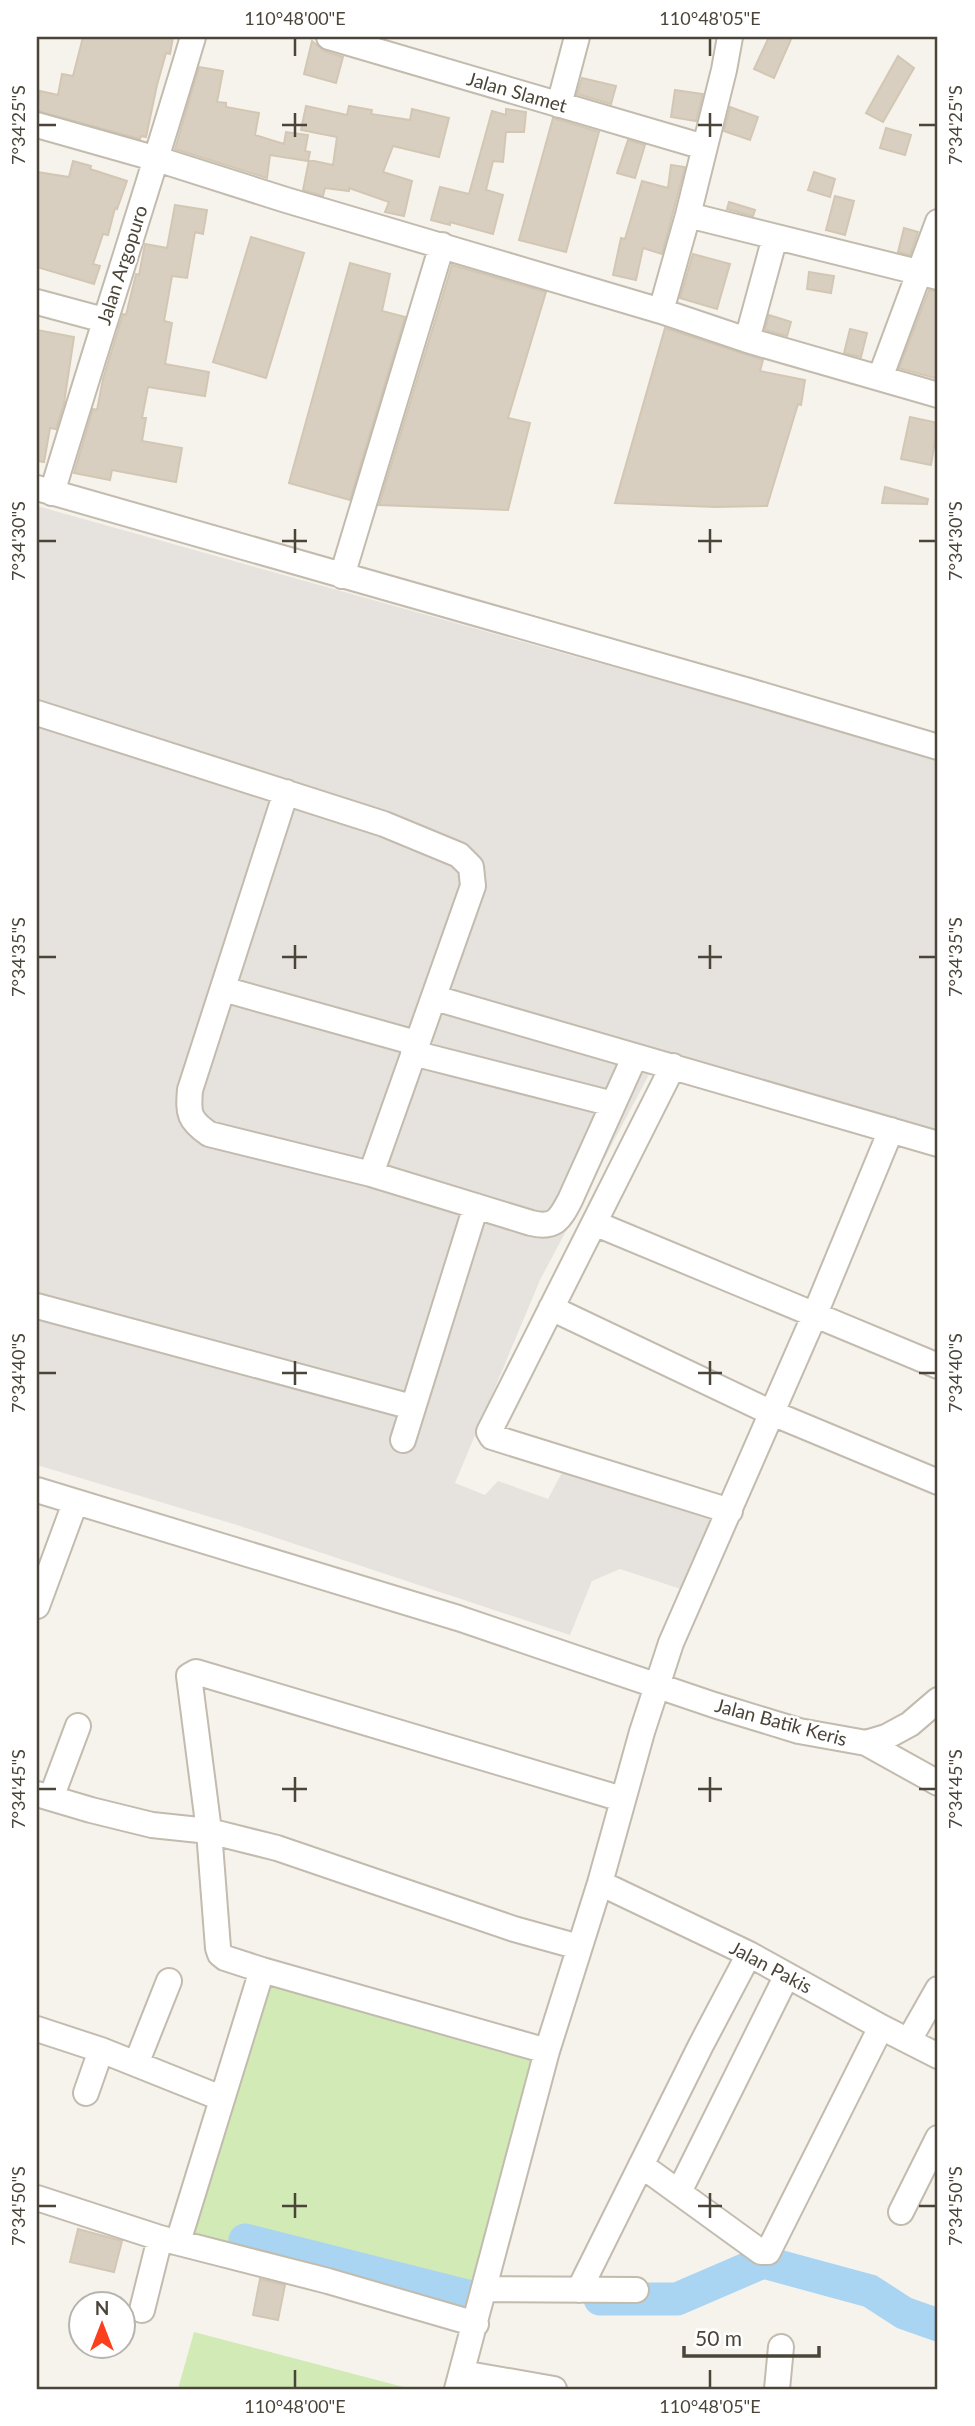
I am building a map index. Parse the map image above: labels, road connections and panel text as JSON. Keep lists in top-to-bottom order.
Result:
{
  "streets": {
    "street": [
      "Jalan Slamet",
      "Jalan Argopuro",
      "Jalan Batik Keris",
      "Jalan Pakis"
    ]
  },
  "scale_bar": "50 m",
  "north": "top",
  "coordinates": [
    "110°48'00\"E",
    "110°48'05\"E",
    "7°34'25\"S",
    "7°34'30\"S",
    "7°34'35\"S",
    "7°34'40\"S",
    "7°34'45\"S",
    "7°34'50\"S"
  ]
}
